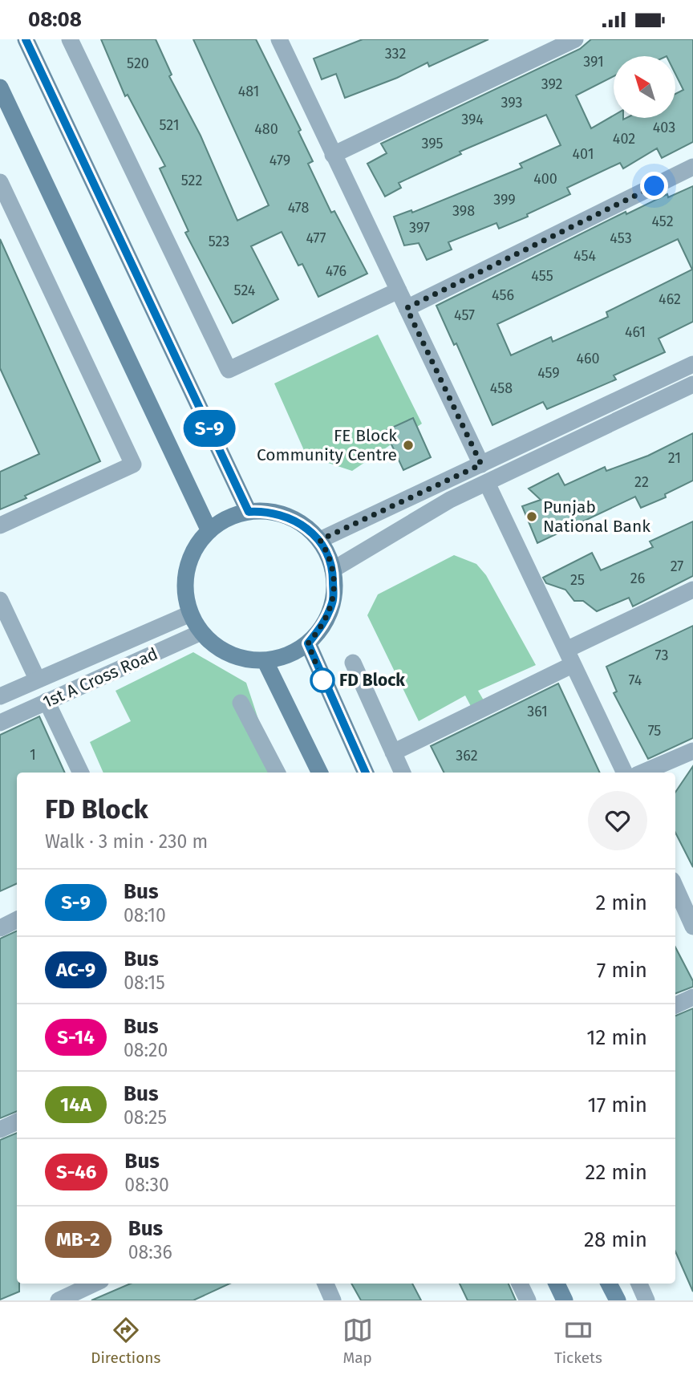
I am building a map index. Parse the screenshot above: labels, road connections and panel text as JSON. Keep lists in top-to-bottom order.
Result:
{
  "streets": {
    "street": ["1st A Cross Road"]
  },
  "places": ["FE Block Community Centre", "Punjab National Bank", "FD Block"],
  "lines": ["bus line S-9"],
  "house_numbers": [
    "332",
    "391",
    "520",
    "392",
    "481",
    "393",
    "394",
    "521",
    "403",
    "480",
    "402",
    "395",
    "401",
    "479",
    "400",
    "522",
    "399",
    "478",
    "398",
    "452",
    "397",
    "477",
    "453",
    "523",
    "454",
    "476",
    "455",
    "524",
    "456",
    "462",
    "457",
    "461",
    "460",
    "459",
    "458",
    "21",
    "22",
    "27",
    "26",
    "25",
    "73",
    "74",
    "361",
    "75",
    "1",
    "362"
  ],
  "north": "top left",
  "page": {
    "status": "08:08",
    "on_map": "S-9",
    "heading": ["FD Block", "Walk · 3 min · 230 m"],
    "list": [
      {
        "mark": "S-9",
        "name": "Bus",
        "note": "08:10",
        "value": "2 min"
      },
      {
        "mark": "AC-9",
        "name": "Bus",
        "note": "08:15",
        "value": "7 min"
      },
      {
        "mark": "S-14",
        "name": "Bus",
        "note": "08:20",
        "value": "12 min"
      },
      {
        "mark": "14A",
        "name": "Bus",
        "note": "08:25",
        "value": "17 min"
      },
      {
        "mark": "S-46",
        "name": "Bus",
        "note": "08:30",
        "value": "22 min"
      },
      {
        "mark": "MB-2",
        "name": "Bus",
        "note": "08:36",
        "value": "28 min"
      }
    ],
    "tabs": ["Directions", "Map", "Tickets"]
  }
}
